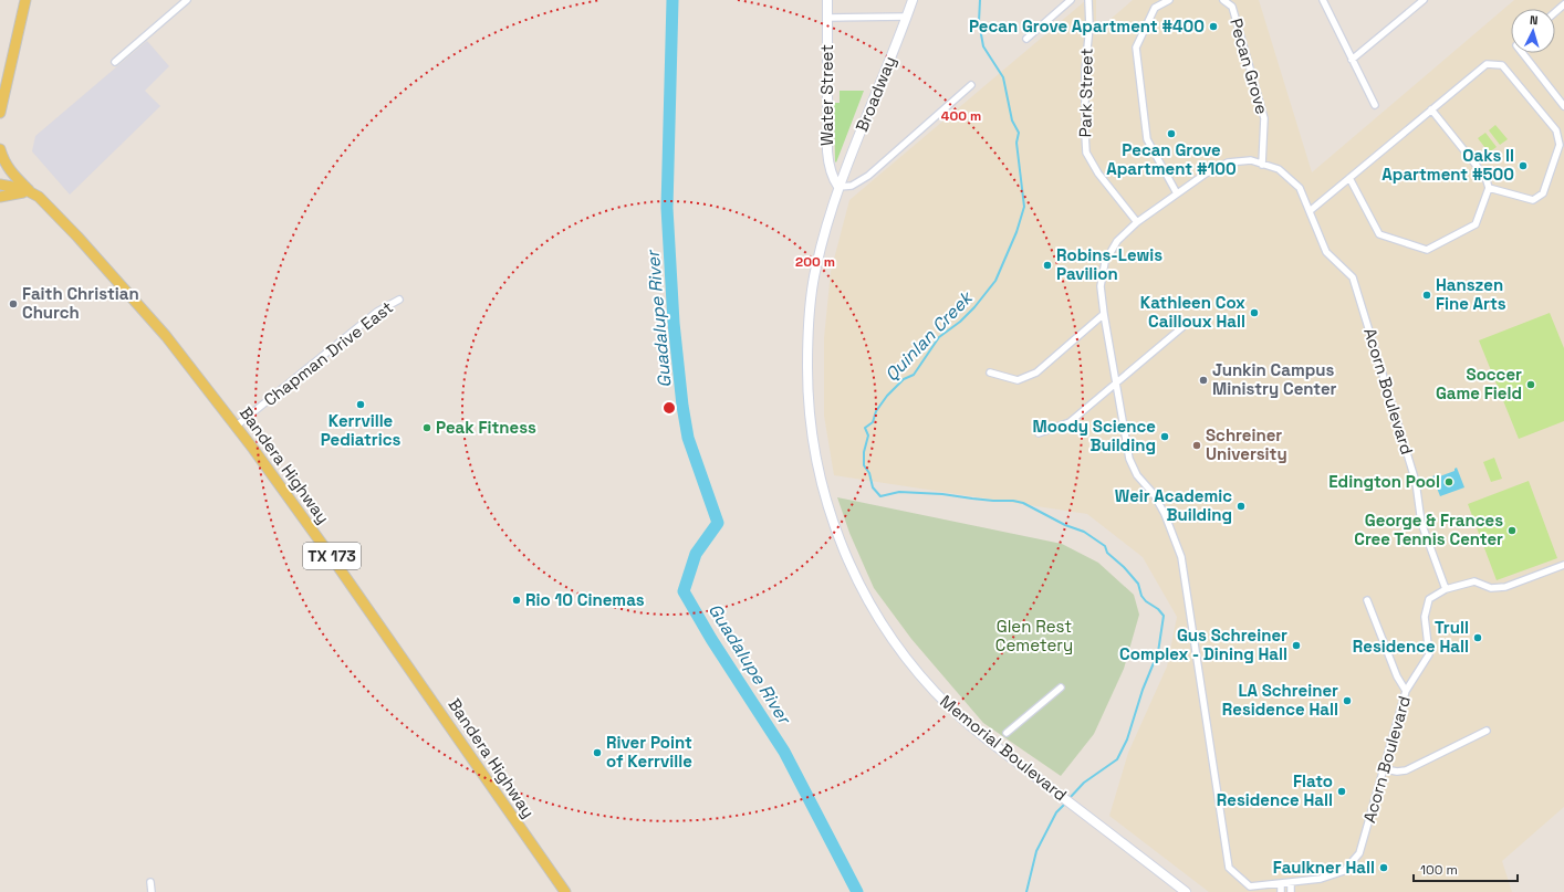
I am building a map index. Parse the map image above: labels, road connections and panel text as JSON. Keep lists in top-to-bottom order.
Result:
{
  "streets": {
    "main road": [
      "Broadway",
      "Water Street",
      "Bandera Highway",
      "TX 173",
      "Memorial Boulevard"
    ],
    "street": [
      "Pecan Grove",
      "Park Street",
      "Chapman Drive East",
      "Acorn Boulevard"
    ]
  },
  "crossings": [
    ["Pecan Grove", "Acorn Boulevard"],
    ["Park Street", "Acorn Boulevard"],
    ["Broadway", "Water Street"],
    ["Broadway", "Memorial Boulevard"],
    ["Water Street", "Memorial Boulevard"],
    ["Chapman Drive East", "Bandera Highway"]
  ],
  "water": ["Guadalupe River", "Quinlan Creek"],
  "parks": ["Glen Rest Cemetery"],
  "places": [
    "Pecan Grove Apartment #400",
    "Pecan Grove Apartment #100",
    "Oaks II Apartment #500",
    "Robins-Lewis Pavilion",
    "Hanszen Fine Arts",
    "Faith Christian Church",
    "Kathleen Cox Cailloux Hall",
    "Junkin Campus Ministry Center",
    "Soccer Game Field",
    "Kerrville Pediatrics",
    "Peak Fitness",
    "Moody Science Building",
    "Schreiner University",
    "Edington Pool",
    "Weir Academic Building",
    "George & Frances Cree Tennis Center",
    "Rio 10 Cinemas",
    "Trull Residence Hall",
    "Gus Schreiner Complex - Dining Hall",
    "LA Schreiner Residence Hall",
    "River Point of Kerrville",
    "Flato Residence Hall",
    "Faulkner Hall"
  ],
  "scale_bar": "100 m",
  "north": "top",
  "rings": ["400 m", "200 m"]
}
